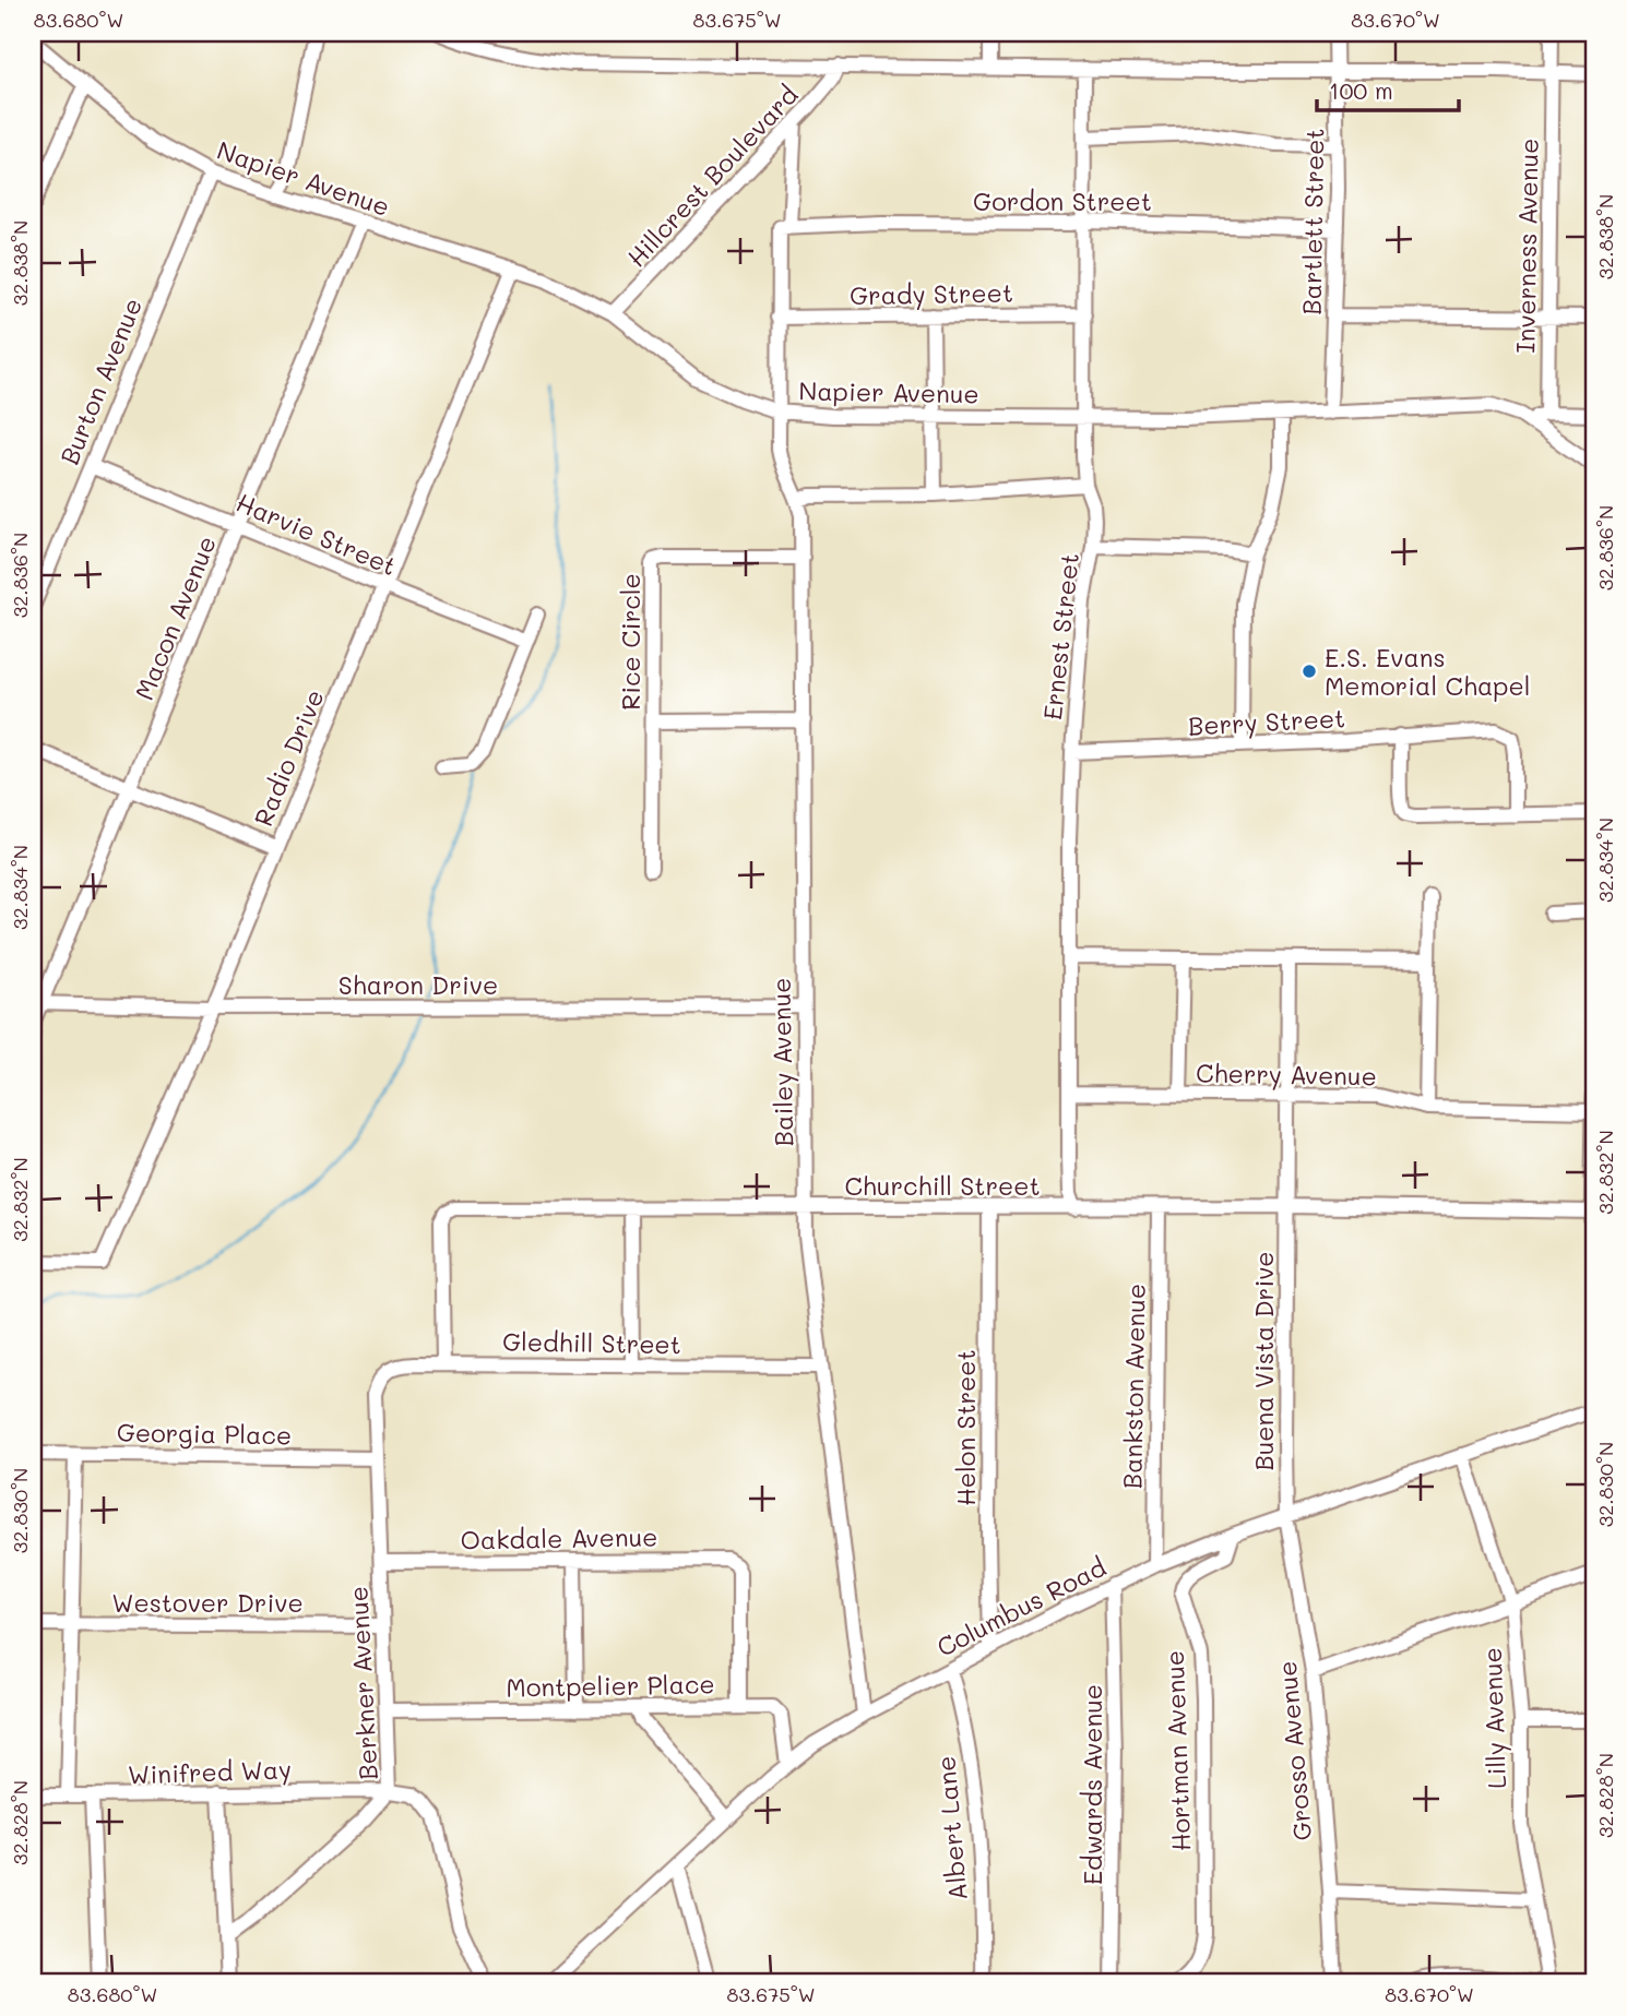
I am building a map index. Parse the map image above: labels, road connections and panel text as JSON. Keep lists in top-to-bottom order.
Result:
{
  "streets": {
    "street": [
      "Hillcrest Boulevard",
      "Napier Avenue",
      "Gordon Street",
      "Bartlett Street",
      "Inverness Avenue",
      "Grady Street",
      "Burton Avenue",
      "Harvie Street",
      "Macon Avenue",
      "Ernest Street",
      "Rice Circle",
      "Berry Street",
      "Radio Drive",
      "Sharon Drive",
      "Bailey Avenue",
      "Cherry Avenue",
      "Churchill Street",
      "Gledhill Street",
      "Buena Vista Drive",
      "Bankston Avenue",
      "Helon Street",
      "Georgia Place",
      "Oakdale Avenue",
      "Westover Drive",
      "Columbus Road",
      "Berkner Avenue",
      "Montpelier Place",
      "Lilly Avenue",
      "Hortman Avenue",
      "Grosso Avenue",
      "Winifred Way",
      "Edwards Avenue",
      "Albert Lane"
    ]
  },
  "crossings": [
    ["Hillcrest Boulevard", "Napier Avenue"],
    ["Hillcrest Boulevard", "Bailey Avenue"],
    ["Napier Avenue", "Bartlett Street"],
    ["Napier Avenue", "Burton Avenue"],
    ["Napier Avenue", "Macon Avenue"],
    ["Napier Avenue", "Ernest Street"],
    ["Napier Avenue", "Radio Drive"],
    ["Napier Avenue", "Bailey Avenue"],
    ["Gordon Street", "Bartlett Street"],
    ["Gordon Street", "Ernest Street"],
    ["Gordon Street", "Bailey Avenue"],
    ["Grady Street", "Ernest Street"],
    ["Grady Street", "Bailey Avenue"],
    ["Burton Avenue", "Harvie Street"],
    ["Harvie Street", "Macon Avenue"],
    ["Harvie Street", "Radio Drive"],
    ["Macon Avenue", "Sharon Drive"],
    ["Ernest Street", "Berry Street"],
    ["Ernest Street", "Cherry Avenue"],
    ["Ernest Street", "Churchill Street"],
    ["Rice Circle", "Bailey Avenue"],
    ["Radio Drive", "Sharon Drive"],
    ["Sharon Drive", "Bailey Avenue"],
    ["Bailey Avenue", "Churchill Street"],
    ["Bailey Avenue", "Gledhill Street"],
    ["Bailey Avenue", "Columbus Road"],
    ["Cherry Avenue", "Buena Vista Drive"],
    ["Churchill Street", "Gledhill Street"],
    ["Churchill Street", "Buena Vista Drive"],
    ["Churchill Street", "Bankston Avenue"],
    ["Churchill Street", "Helon Street"],
    ["Gledhill Street", "Berkner Avenue"],
    ["Buena Vista Drive", "Columbus Road"],
    ["Buena Vista Drive", "Grosso Avenue"],
    ["Bankston Avenue", "Columbus Road"],
    ["Helon Street", "Columbus Road"],
    ["Georgia Place", "Berkner Avenue"],
    ["Oakdale Avenue", "Berkner Avenue"],
    ["Oakdale Avenue", "Montpelier Place"],
    ["Westover Drive", "Berkner Avenue"],
    ["Columbus Road", "Montpelier Place"],
    ["Columbus Road", "Lilly Avenue"],
    ["Columbus Road", "Hortman Avenue"],
    ["Columbus Road", "Grosso Avenue"],
    ["Columbus Road", "Edwards Avenue"],
    ["Columbus Road", "Albert Lane"],
    ["Berkner Avenue", "Montpelier Place"],
    ["Berkner Avenue", "Winifred Way"]
  ],
  "places": ["E.S. Evans Memorial Chapel"],
  "scale_bar": "100 m",
  "coordinates": [
    "83.680°W",
    "83.675°W",
    "83.670°W",
    "32.838°N",
    "32.836°N",
    "32.834°N",
    "32.832°N",
    "32.830°N",
    "32.828°N"
  ]
}
